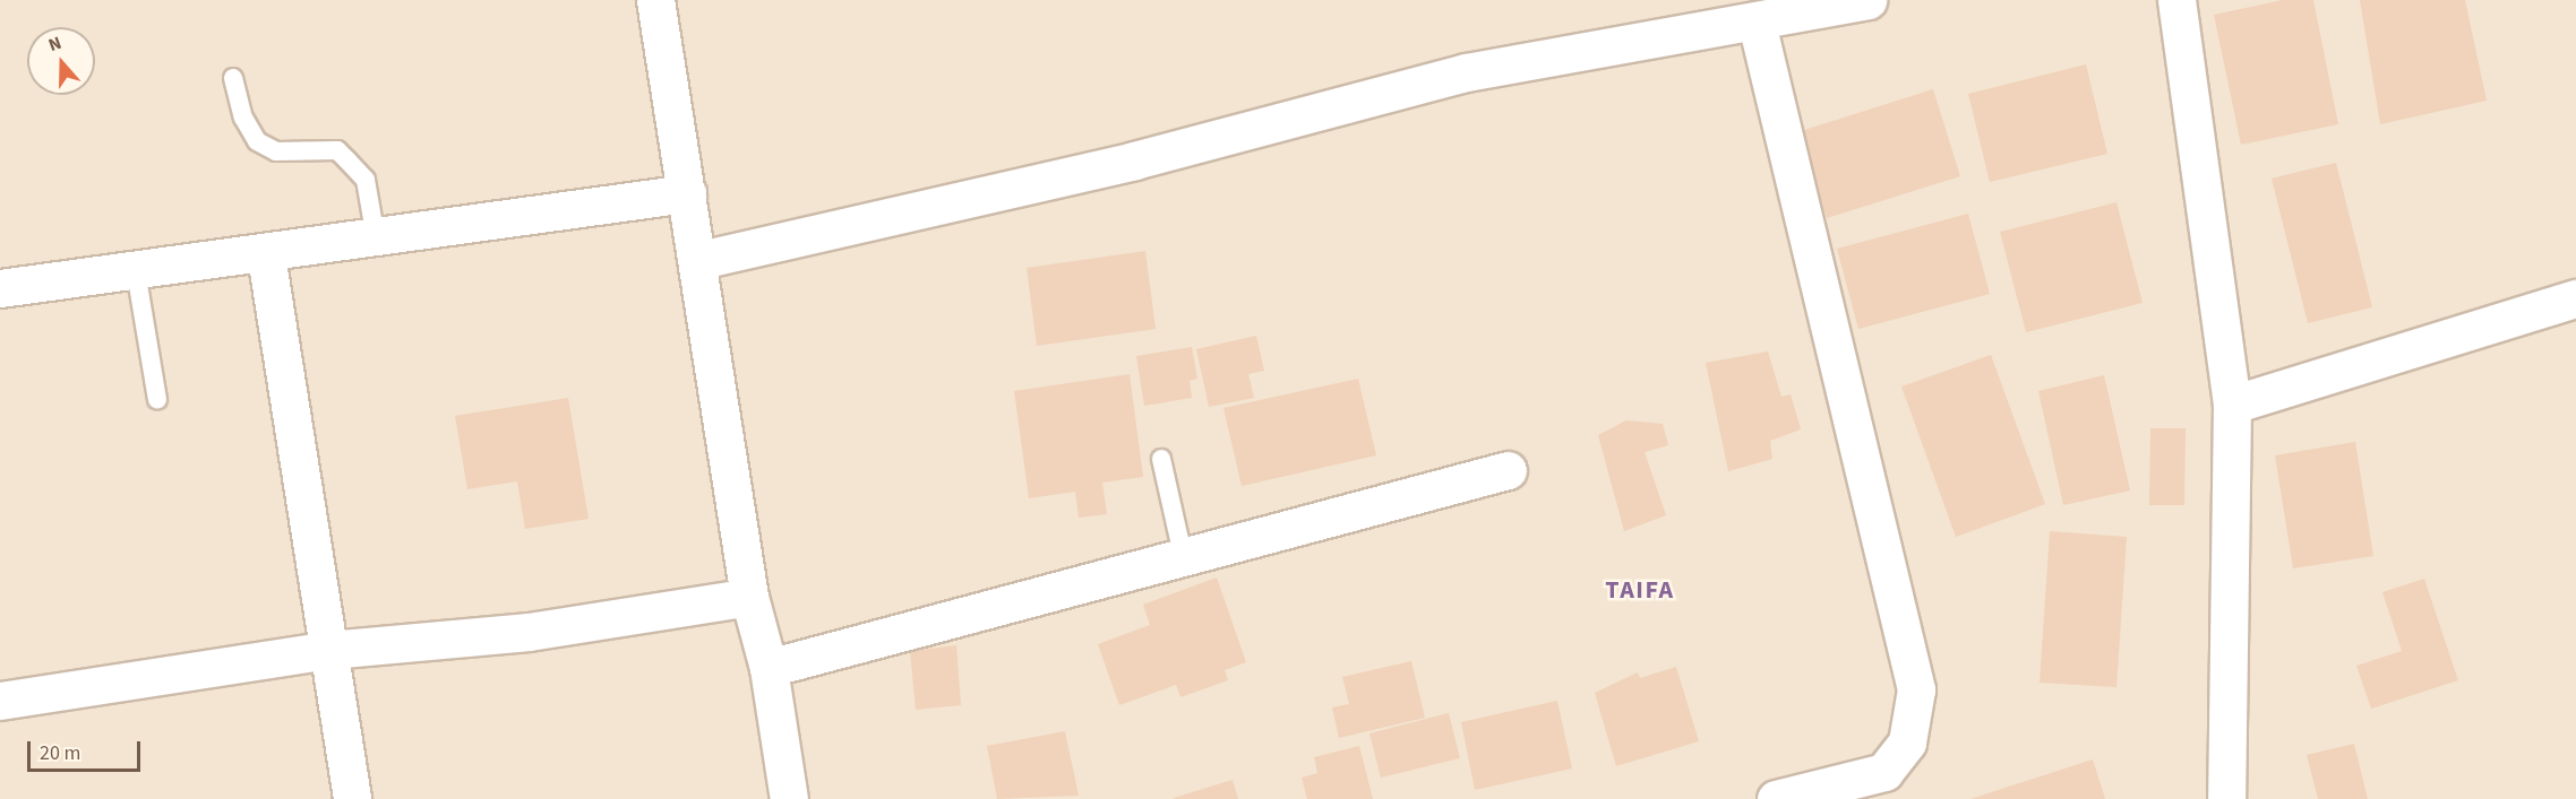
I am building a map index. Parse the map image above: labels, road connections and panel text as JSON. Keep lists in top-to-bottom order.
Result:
{
  "districts": ["TAIFA"],
  "scale_bar": "20 m",
  "north": "top"
}
